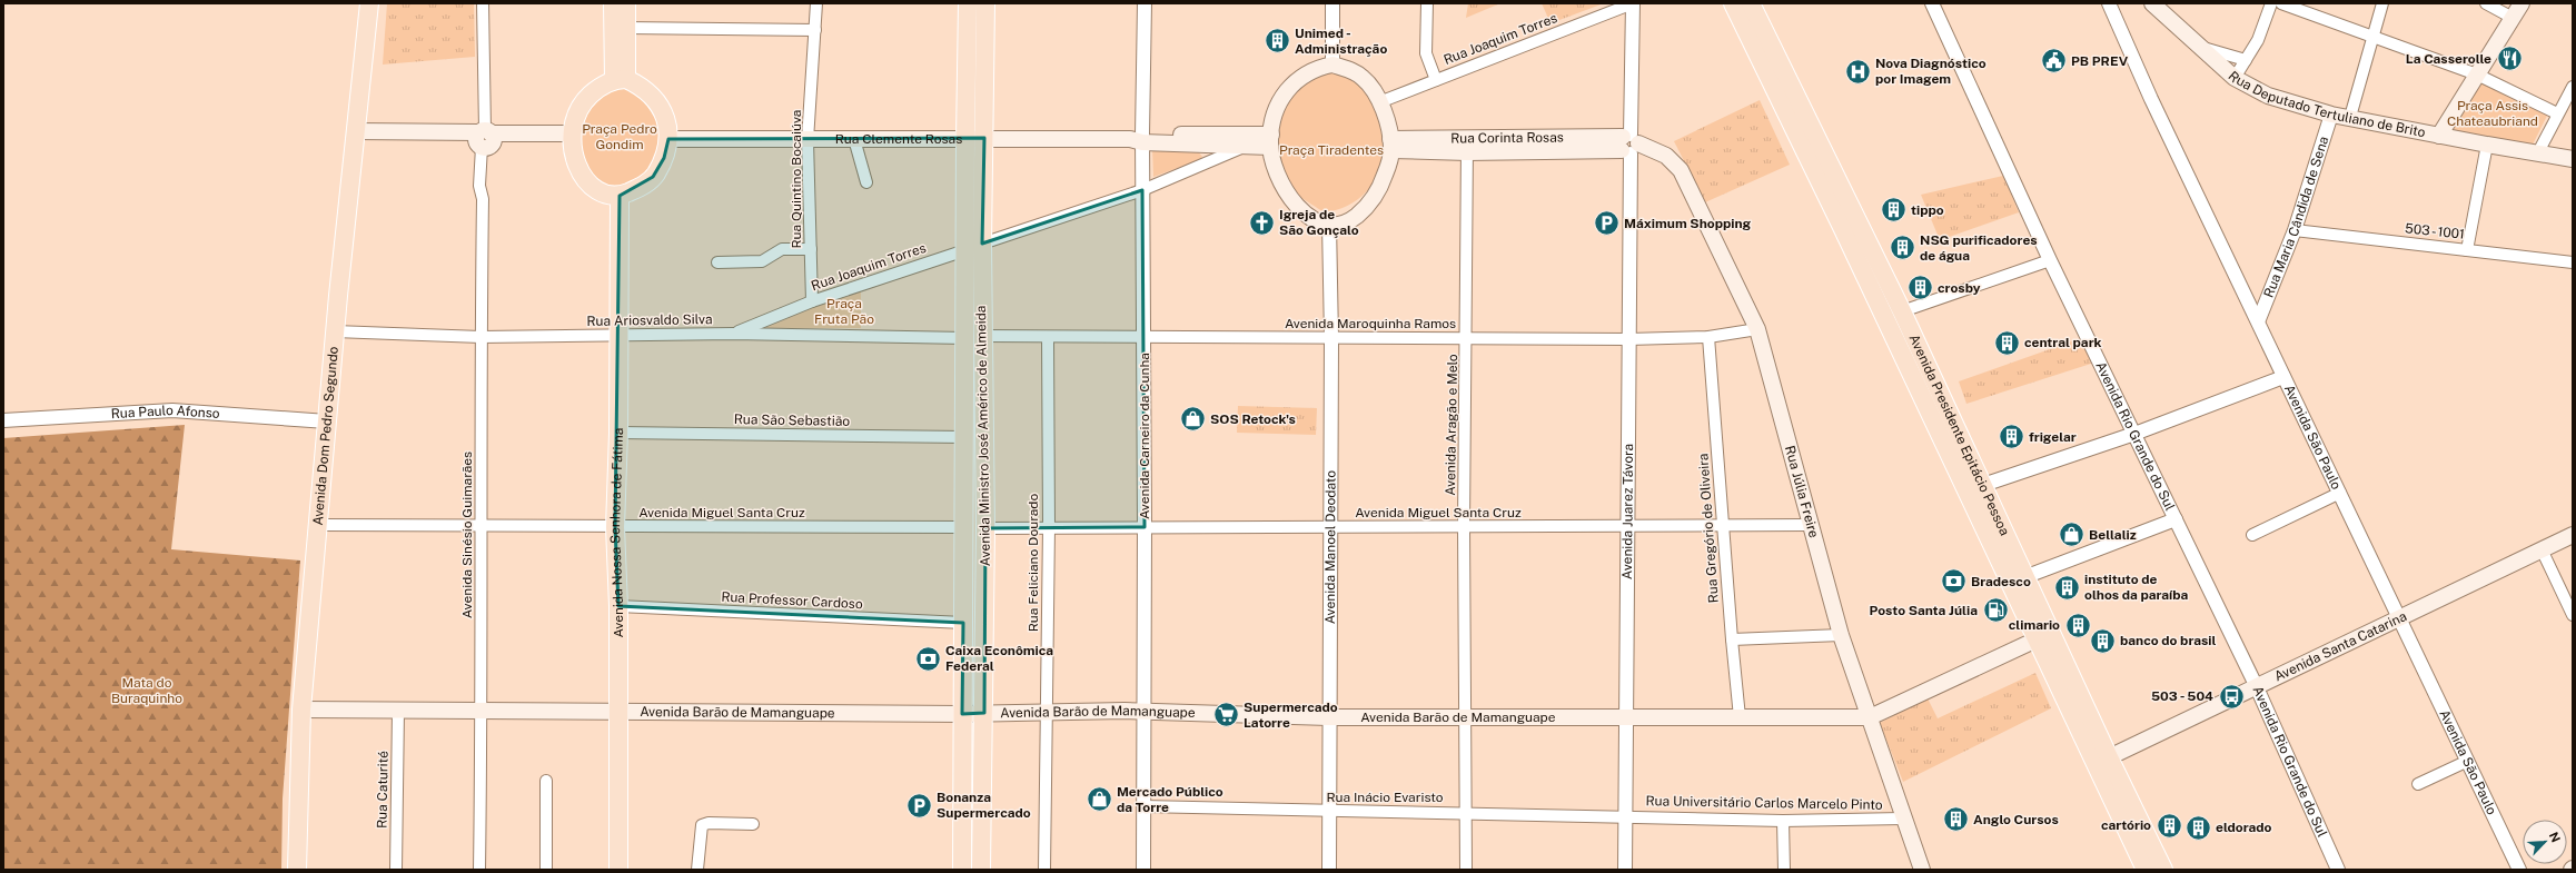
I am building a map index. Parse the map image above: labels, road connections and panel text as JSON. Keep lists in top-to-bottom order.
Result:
{
  "streets": {
    "main road": [
      "Rua Deputado Tertuliano de Brito",
      "Rua Clemente Rosas",
      "Rua Corinta Rosas",
      "Avenida Dom Pedro Segundo",
      "Avenida Ministro José Américo de Almeida",
      "Avenida Presidente Epitácio Pessoa",
      "Rua Júlia Freire",
      "Avenida Nossa Senhora de Fátima",
      "Avenida Santa Catarina",
      "Avenida Barão de Mamanguape"
    ],
    "street": [
      "Rua Joaquim Torres",
      "Rua Quintino Bocaiúva",
      "Rua Maria Cândida de Sena",
      "503 - 1001",
      "Rua Ariosvaldo Silva",
      "Avenida Maroquinha Ramos",
      "Rua Paulo Afonso",
      "Rua São Sebastião",
      "Avenida Aragão e Melo",
      "Avenida Carneiro da Cunha",
      "Avenida Rio Grande do Sul",
      "Avenida São Paulo",
      "Avenida Juarez Távora",
      "Avenida Miguel Santa Cruz",
      "Rua Gregório de Oliveira",
      "Avenida Sinésio Guimarães",
      "Avenida Manoel Deodato",
      "Rua Feliciano Dourado",
      "Rua Professor Cardoso",
      "Rua Caturité",
      "Rua Inácio Evaristo",
      "Rua Universitário Carlos Marcelo Pinto"
    ]
  },
  "crossings": [
    ["Rua Joaquim Torres", "Rua Clemente Rosas"],
    ["Rua Joaquim Torres", "Rua Corinta Rosas"],
    ["Rua Joaquim Torres", "Rua Quintino Bocaiúva"],
    ["Rua Joaquim Torres", "Rua Ariosvaldo Silva"],
    ["Rua Joaquim Torres", "Avenida Ministro José Américo de Almeida"],
    ["Rua Joaquim Torres", "Avenida Juarez Távora"],
    ["Rua Joaquim Torres", "Avenida Manoel Deodato"],
    ["Rua Deputado Tertuliano de Brito", "Rua Maria Cândida de Sena"],
    ["Rua Clemente Rosas", "Rua Corinta Rosas"],
    ["Rua Clemente Rosas", "Rua Quintino Bocaiúva"],
    ["Rua Clemente Rosas", "Avenida Ministro José Américo de Almeida"],
    ["Rua Clemente Rosas", "Avenida Carneiro da Cunha"],
    ["Rua Clemente Rosas", "Avenida Nossa Senhora de Fátima"],
    ["Rua Clemente Rosas", "Avenida Manoel Deodato"],
    ["Rua Corinta Rosas", "Avenida Aragão e Melo"],
    ["Rua Corinta Rosas", "Rua Júlia Freire"],
    ["Rua Corinta Rosas", "Avenida Juarez Távora"],
    ["Rua Corinta Rosas", "Avenida Manoel Deodato"],
    ["Rua Maria Cândida de Sena", "503 - 1001"],
    ["Rua Maria Cândida de Sena", "Avenida São Paulo"],
    ["Rua Ariosvaldo Silva", "Avenida Maroquinha Ramos"],
    ["Rua Ariosvaldo Silva", "Avenida Dom Pedro Segundo"],
    ["Rua Ariosvaldo Silva", "Avenida Ministro José Américo de Almeida"],
    ["Rua Ariosvaldo Silva", "Avenida Nossa Senhora de Fátima"],
    ["Rua Ariosvaldo Silva", "Avenida Sinésio Guimarães"],
    ["Avenida Maroquinha Ramos", "Avenida Aragão e Melo"],
    ["Avenida Maroquinha Ramos", "Avenida Ministro José Américo de Almeida"],
    ["Avenida Maroquinha Ramos", "Avenida Carneiro da Cunha"],
    ["Avenida Maroquinha Ramos", "Rua Júlia Freire"],
    ["Avenida Maroquinha Ramos", "Avenida Juarez Távora"],
    ["Avenida Maroquinha Ramos", "Rua Gregório de Oliveira"],
    ["Avenida Maroquinha Ramos", "Avenida Manoel Deodato"],
    ["Avenida Maroquinha Ramos", "Rua Feliciano Dourado"],
    ["Rua Paulo Afonso", "Avenida Dom Pedro Segundo"],
    ["Rua São Sebastião", "Avenida Ministro José Américo de Almeida"],
    ["Rua São Sebastião", "Avenida Nossa Senhora de Fátima"],
    ["Avenida Aragão e Melo", "Avenida Miguel Santa Cruz"],
    ["Avenida Aragão e Melo", "Avenida Barão de Mamanguape"],
    ["Avenida Aragão e Melo", "Rua Inácio Evaristo"],
    ["Avenida Dom Pedro Segundo", "Avenida Miguel Santa Cruz"],
    ["Avenida Dom Pedro Segundo", "Avenida Barão de Mamanguape"],
    ["Avenida Ministro José Américo de Almeida", "Avenida Miguel Santa Cruz"],
    ["Avenida Ministro José Américo de Almeida", "Rua Professor Cardoso"],
    ["Avenida Ministro José Américo de Almeida", "Avenida Barão de Mamanguape"],
    ["Avenida Carneiro da Cunha", "Avenida Miguel Santa Cruz"],
    ["Avenida Carneiro da Cunha", "Avenida Barão de Mamanguape"],
    ["Avenida Carneiro da Cunha", "Rua Inácio Evaristo"],
    ["Avenida Presidente Epitácio Pessoa", "Avenida Santa Catarina"],
    ["Avenida Presidente Epitácio Pessoa", "Avenida Barão de Mamanguape"],
    ["Avenida Rio Grande do Sul", "Avenida Santa Catarina"],
    ["Avenida São Paulo", "Avenida Santa Catarina"],
    ["Rua Júlia Freire", "Avenida Juarez Távora"],
    ["Rua Júlia Freire", "Avenida Miguel Santa Cruz"],
    ["Rua Júlia Freire", "Avenida Barão de Mamanguape"],
    ["Rua Júlia Freire", "Rua Universitário Carlos Marcelo Pinto"],
    ["Avenida Juarez Távora", "Avenida Miguel Santa Cruz"],
    ["Avenida Juarez Távora", "Avenida Barão de Mamanguape"],
    ["Avenida Juarez Távora", "Rua Inácio Evaristo"],
    ["Avenida Juarez Távora", "Rua Universitário Carlos Marcelo Pinto"],
    ["Avenida Miguel Santa Cruz", "Rua Gregório de Oliveira"],
    ["Avenida Miguel Santa Cruz", "Avenida Nossa Senhora de Fátima"],
    ["Avenida Miguel Santa Cruz", "Avenida Sinésio Guimarães"],
    ["Avenida Miguel Santa Cruz", "Avenida Manoel Deodato"],
    ["Avenida Miguel Santa Cruz", "Rua Feliciano Dourado"],
    ["Rua Gregório de Oliveira", "Avenida Barão de Mamanguape"],
    ["Avenida Nossa Senhora de Fátima", "Rua Professor Cardoso"],
    ["Avenida Nossa Senhora de Fátima", "Avenida Barão de Mamanguape"],
    ["Avenida Sinésio Guimarães", "Avenida Barão de Mamanguape"],
    ["Avenida Manoel Deodato", "Avenida Barão de Mamanguape"],
    ["Avenida Manoel Deodato", "Rua Inácio Evaristo"],
    ["Rua Feliciano Dourado", "Avenida Barão de Mamanguape"],
    ["Avenida Barão de Mamanguape", "Rua Caturité"],
    ["Rua Inácio Evaristo", "Rua Universitário Carlos Marcelo Pinto"]
  ],
  "parks": [
    "Praça Assis Chateaubriand",
    "Praça Pedro Gondim",
    "Praça Tiradentes",
    "Praça Fruta Pão",
    "Mata do Buraquinho"
  ],
  "places": {
    "building": [
      "Unimed - Administração",
      "tippo",
      "NSG purificadores de água",
      "crosby",
      "central park",
      "frigelar",
      "instituto de olhos da paraíba",
      "climario",
      "banco do brasil",
      "Anglo Cursos",
      "cartório",
      "eldorado"
    ],
    "restaurant": ["La Casserolle"],
    "public building": ["PB PREV"],
    "hospital": ["Nova Diagnóstico por Imagem"],
    "church": ["Igreja de São Gonçalo"],
    "parking": ["Máximum Shopping", "Bonanza Supermercado"],
    "shop": ["SOS Retock's", "Bellaliz", "Mercado Público da Torre"],
    "bank": ["Bradesco", "Caixa Econômica Federal"],
    "fuel station": ["Posto Santa Júlia"],
    "bus stop": ["503 - 504"],
    "supermarket": ["Supermercado Latorre"]
  },
  "north": "top right"
}
